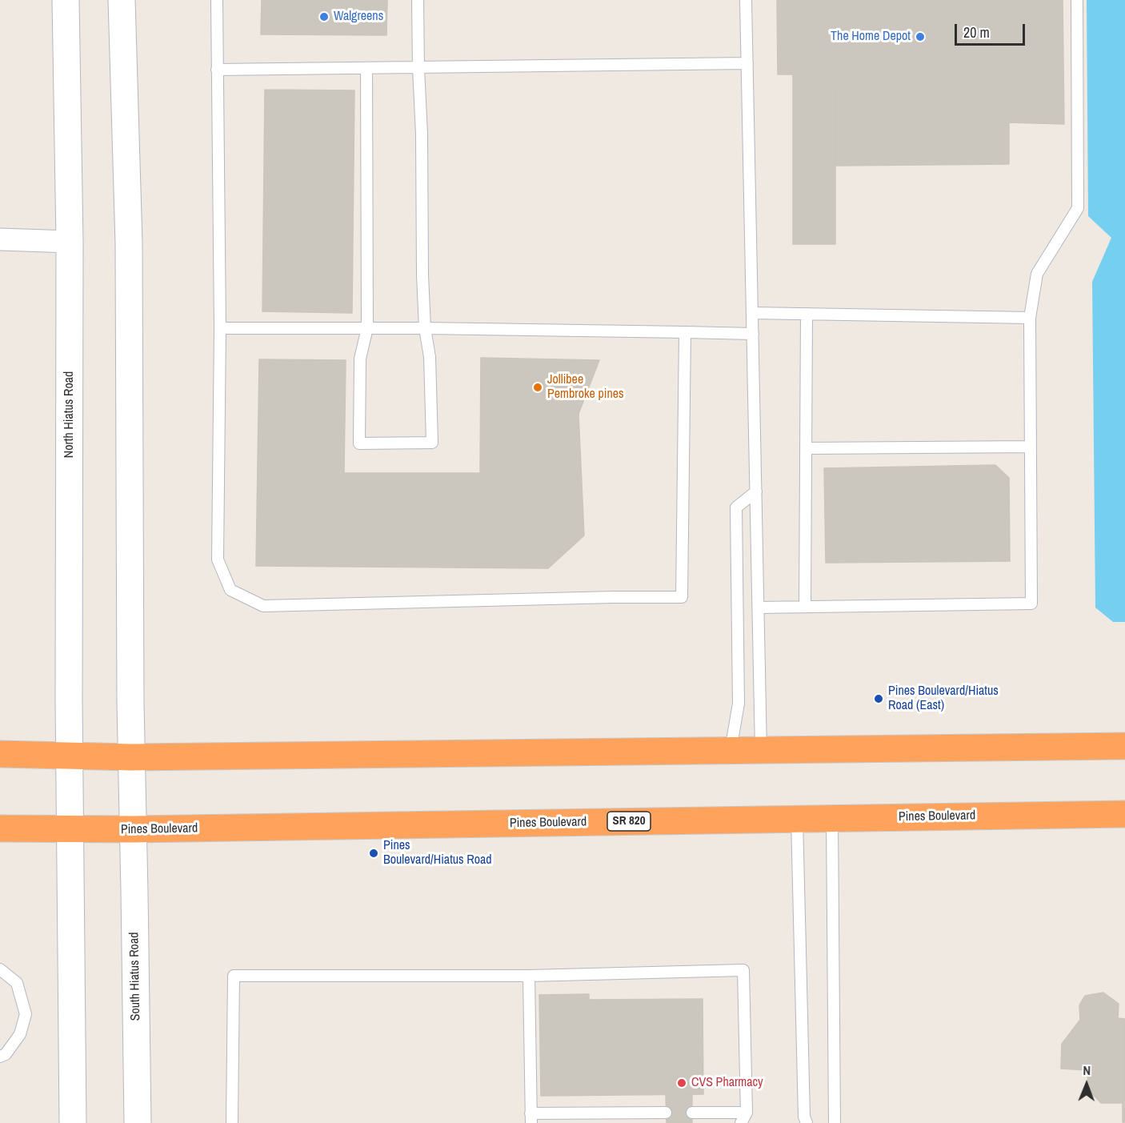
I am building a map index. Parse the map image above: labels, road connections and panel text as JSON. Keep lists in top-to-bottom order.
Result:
{
  "streets": {
    "highway": ["Pines Boulevard", "SR 820"],
    "main road": ["North Hiatus Road", "South Hiatus Road"]
  },
  "crossings": [
    ["North Hiatus Road", "Pines Boulevard"],
    ["Pines Boulevard", "South Hiatus Road"]
  ],
  "places": [
    "Walgreens",
    "The Home Depot",
    "Jollibee Pembroke pines",
    "Pines Boulevard/Hiatus Road (East)",
    "Pines Boulevard/Hiatus Road",
    "CVS Pharmacy"
  ],
  "scale_bar": "20 m",
  "north": "top"
}
